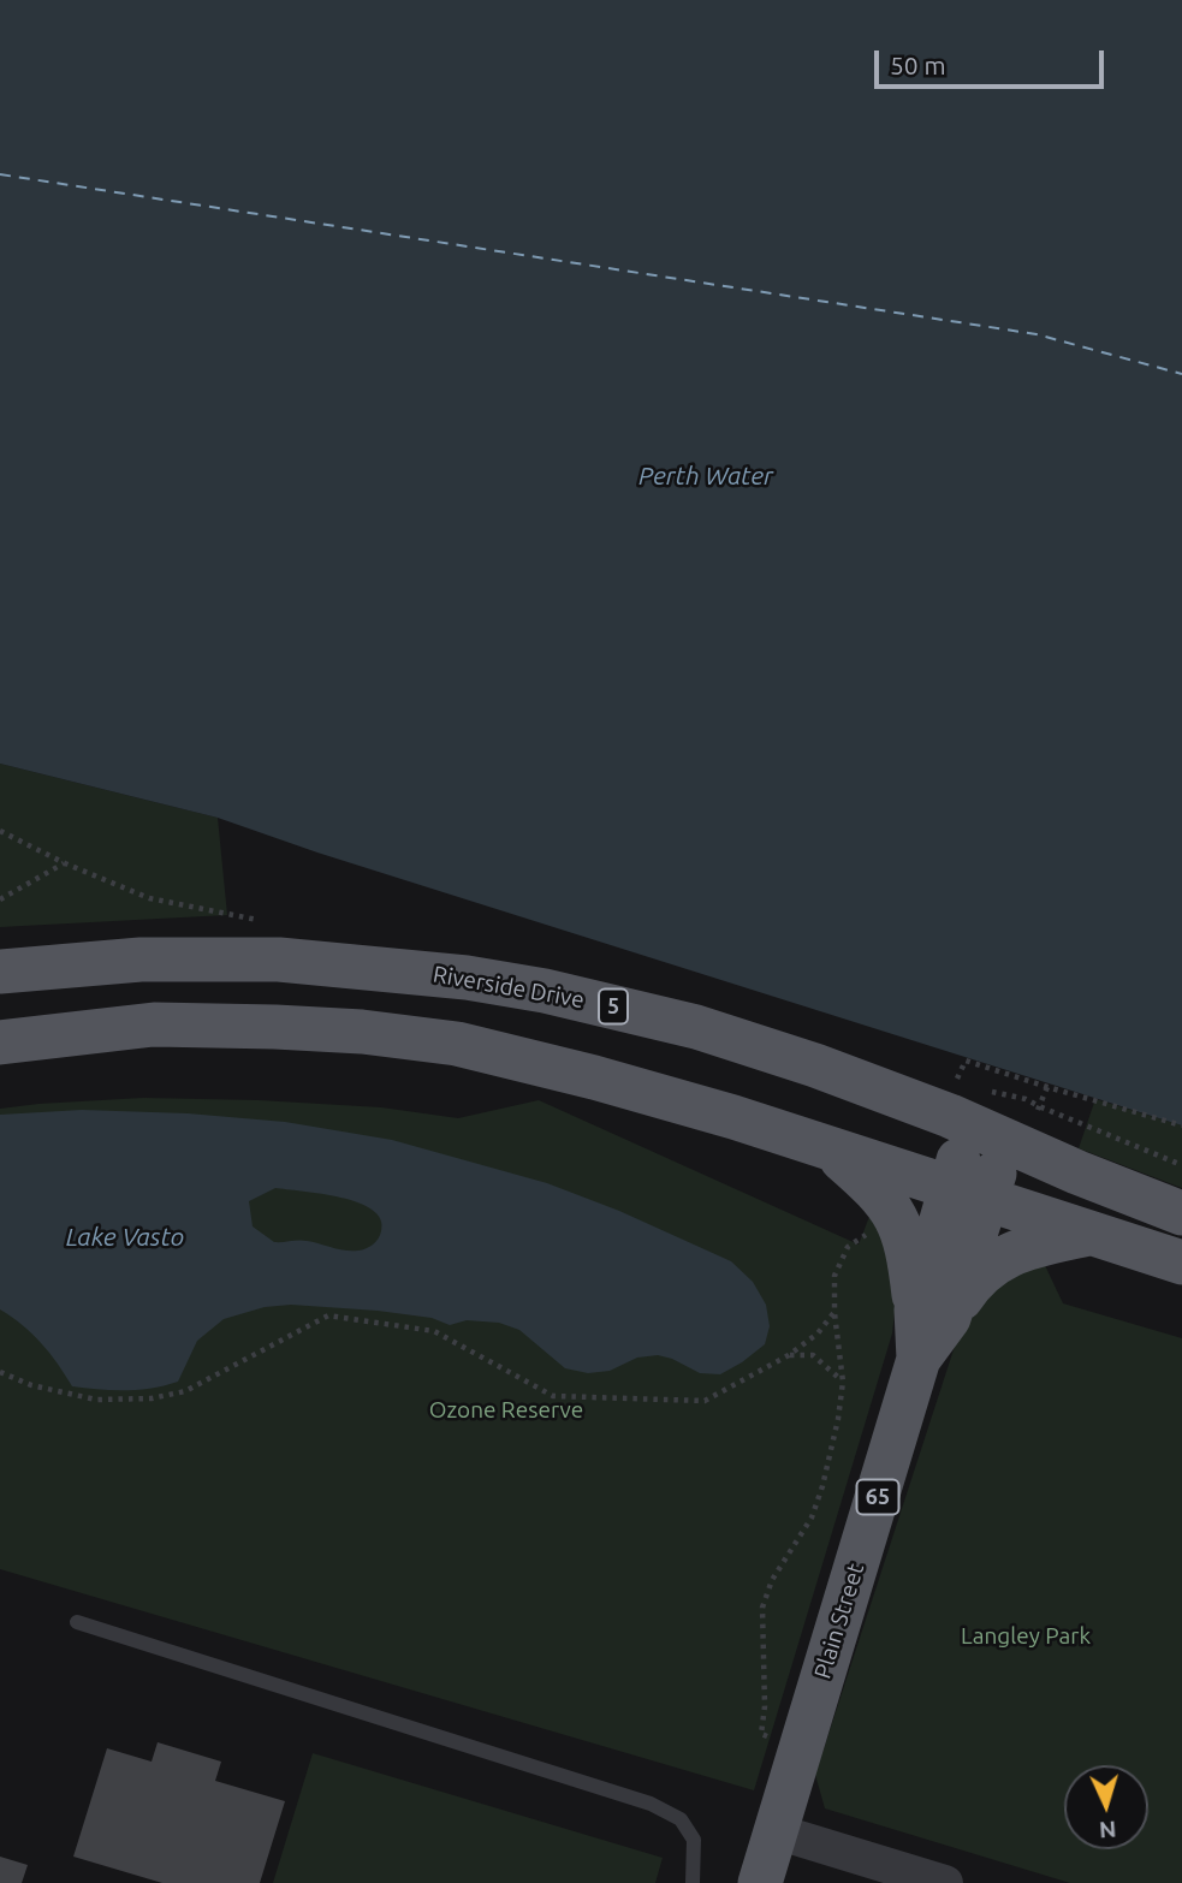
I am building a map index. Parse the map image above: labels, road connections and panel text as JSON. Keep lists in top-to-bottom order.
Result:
{
  "streets": {
    "main road": [
      "Riverside Drive",
      "5",
      "65",
      "Plain Street"
    ]
  },
  "crossings": [
    ["Riverside Drive", "Plain Street"]
  ],
  "water": ["Perth Water", "Lake Vasto"],
  "parks": ["Ozone Reserve", "Langley Park"],
  "scale_bar": "50 m",
  "north": "bottom"
}
